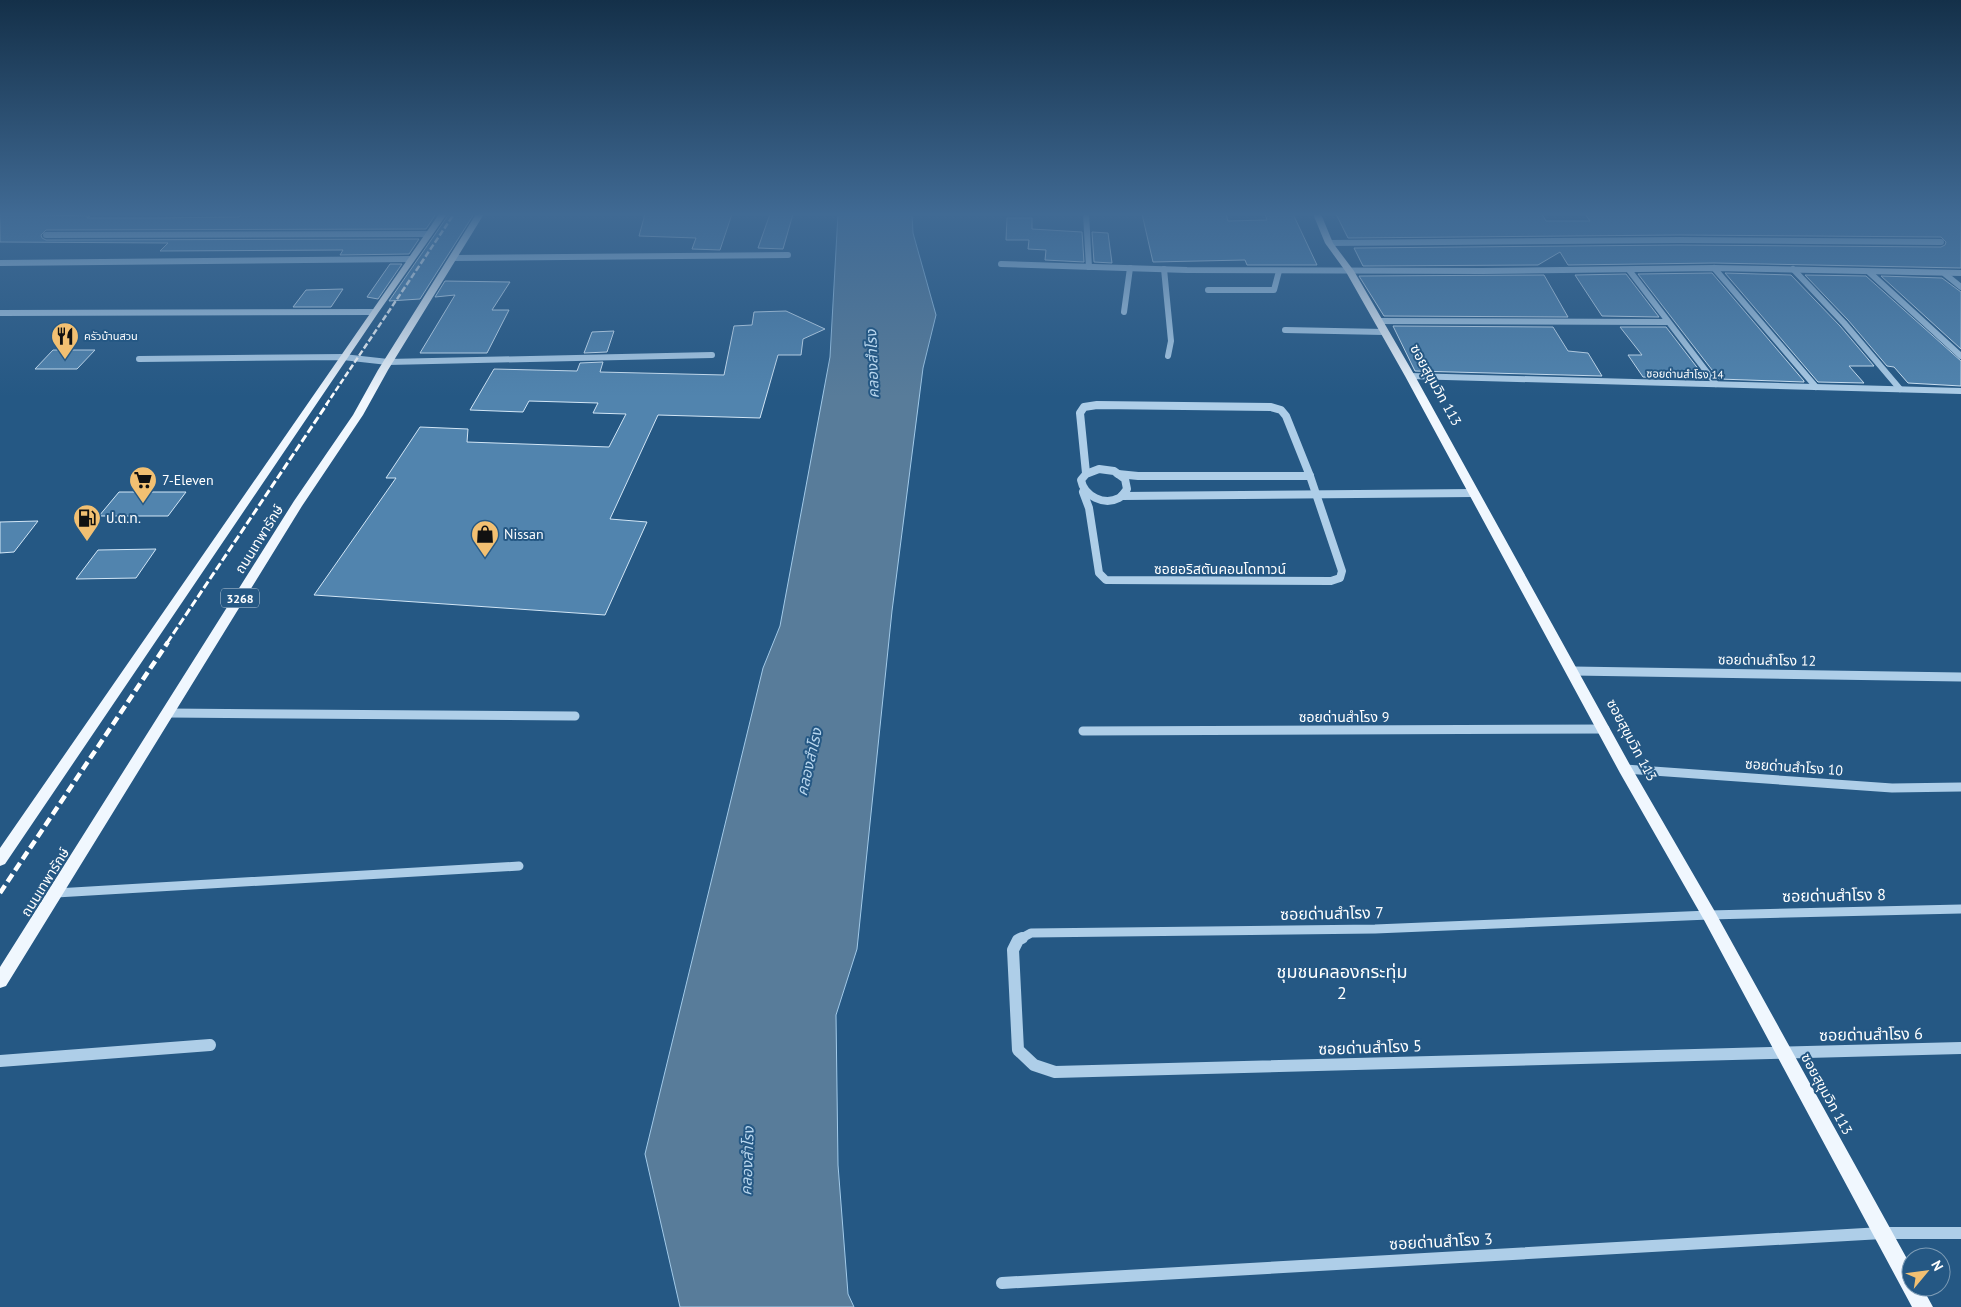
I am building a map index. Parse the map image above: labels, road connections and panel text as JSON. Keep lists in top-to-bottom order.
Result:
{
  "streets": {
    "main road": ["ซอยสุขุมวิท 113", "ถนนเทพารักษ์", "3268"],
    "street": [
      "ซอยด่านสำโรง 14",
      "ซอยอริสตันคอนโดทาวน์",
      "ซอยด่านสำโรง 12",
      "ซอยด่านสำโรง 9",
      "ซอยด่านสำโรง 10",
      "ซอยด่านสำโรง 8",
      "ซอยด่านสำโรง 7",
      "ซอยด่านสำโรง 6",
      "ซอยด่านสำโรง 5",
      "ซอยด่านสำโรง 3"
    ]
  },
  "crossings": [
    ["ซอยด่านสำโรง 14", "ซอยสุขุมวิท 113"],
    ["ซอยสุขุมวิท 113", "ซอยด่านสำโรง 12"],
    ["ซอยสุขุมวิท 113", "ซอยด่านสำโรง 9"],
    ["ซอยสุขุมวิท 113", "ซอยด่านสำโรง 10"],
    ["ซอยสุขุมวิท 113", "ซอยด่านสำโรง 8"],
    ["ซอยสุขุมวิท 113", "ซอยด่านสำโรง 7"],
    ["ซอยสุขุมวิท 113", "ซอยด่านสำโรง 6"],
    ["ซอยสุขุมวิท 113", "ซอยด่านสำโรง 5"],
    ["ซอยสุขุมวิท 113", "ซอยด่านสำโรง 3"],
    ["ซอยด่านสำโรง 8", "ซอยด่านสำโรง 7"],
    ["ซอยด่านสำโรง 7", "ซอยด่านสำโรง 5"],
    ["ซอยด่านสำโรง 6", "ซอยด่านสำโรง 5"]
  ],
  "districts": ["ชุมชนคลองกระทุ่ม 2"],
  "water": ["คลองสำโรง"],
  "places": {
    "restaurant": ["ครัวบ้านสวน"],
    "supermarket": ["7-Eleven"],
    "fuel station": ["ป.ต.ท."],
    "shop": ["Nissan"]
  },
  "north": "top right"
}
